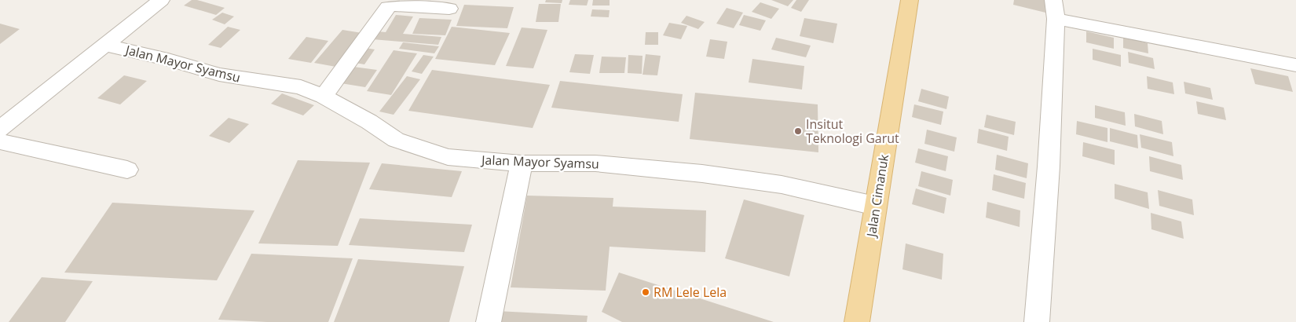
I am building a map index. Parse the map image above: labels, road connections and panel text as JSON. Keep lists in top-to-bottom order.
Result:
{
  "streets": {
    "main road": ["Jalan Cimanuk"],
    "street": ["Jalan Mayor Syamsu"]
  },
  "crossings": [
    ["Jalan Mayor Syamsu", "Jalan Cimanuk"]
  ],
  "places": ["Insitut Teknologi Garut", "RM Lele Lela"]
}
